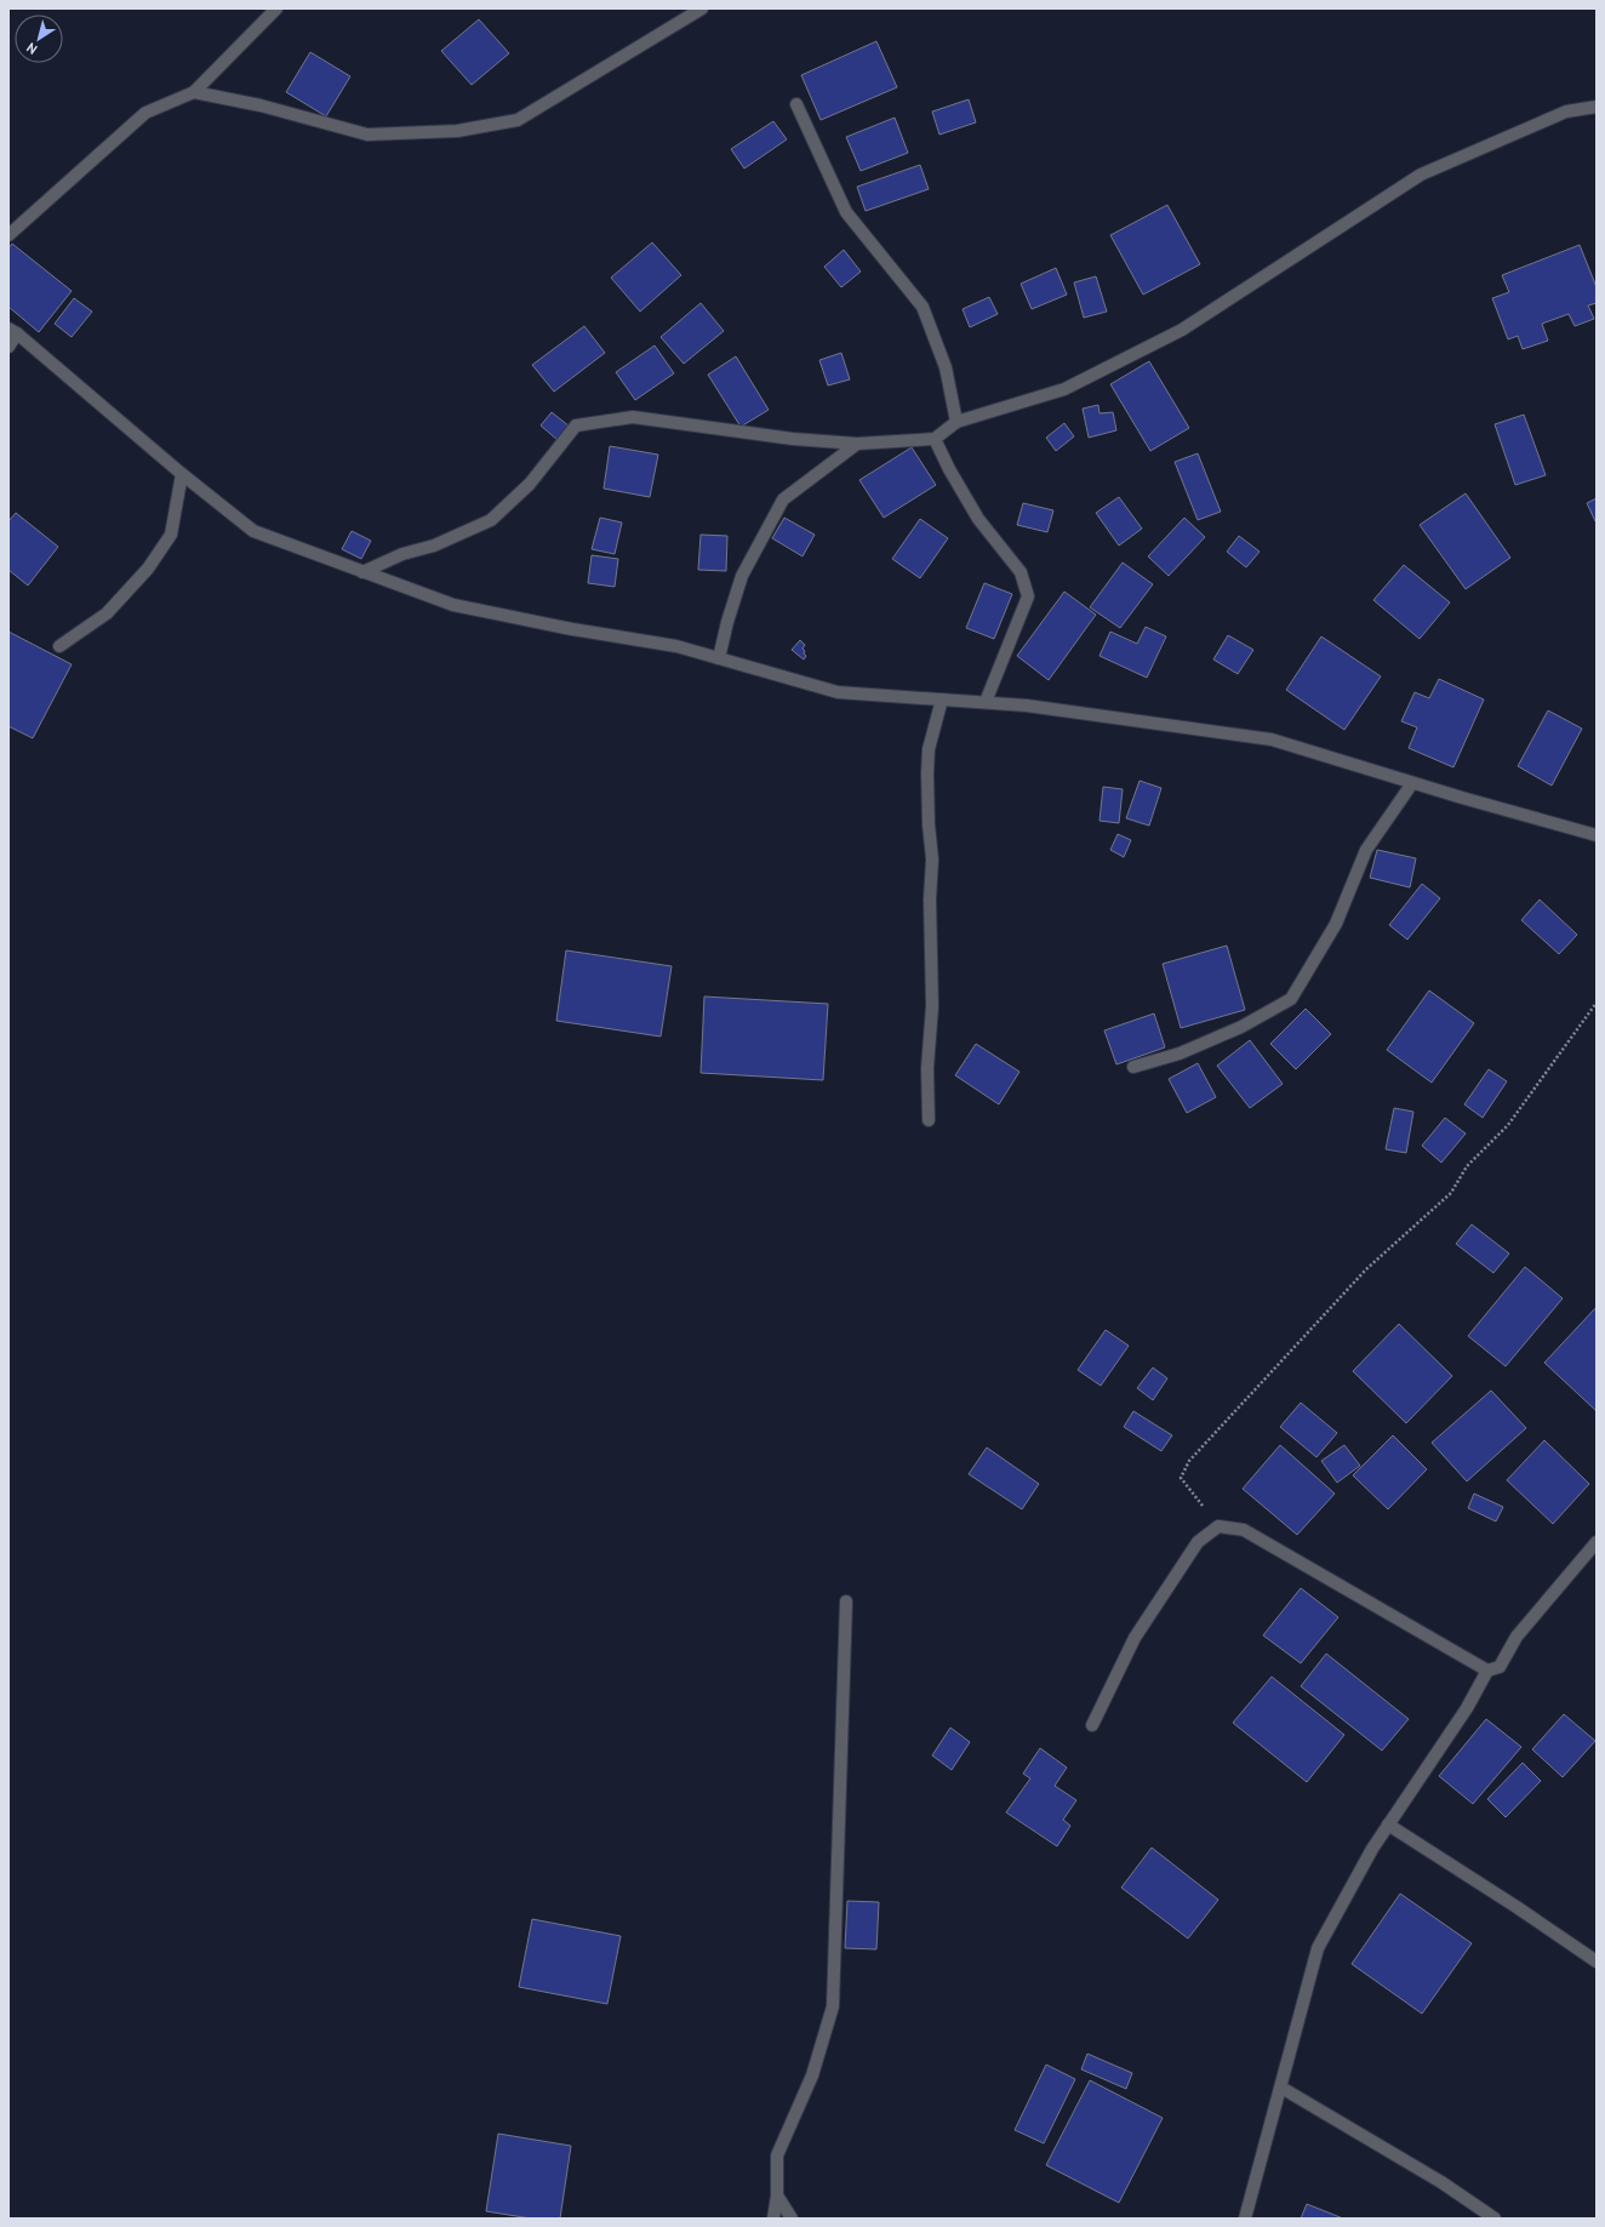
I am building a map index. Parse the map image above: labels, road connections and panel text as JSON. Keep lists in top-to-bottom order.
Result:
{
  "north": "bottom left"
}
